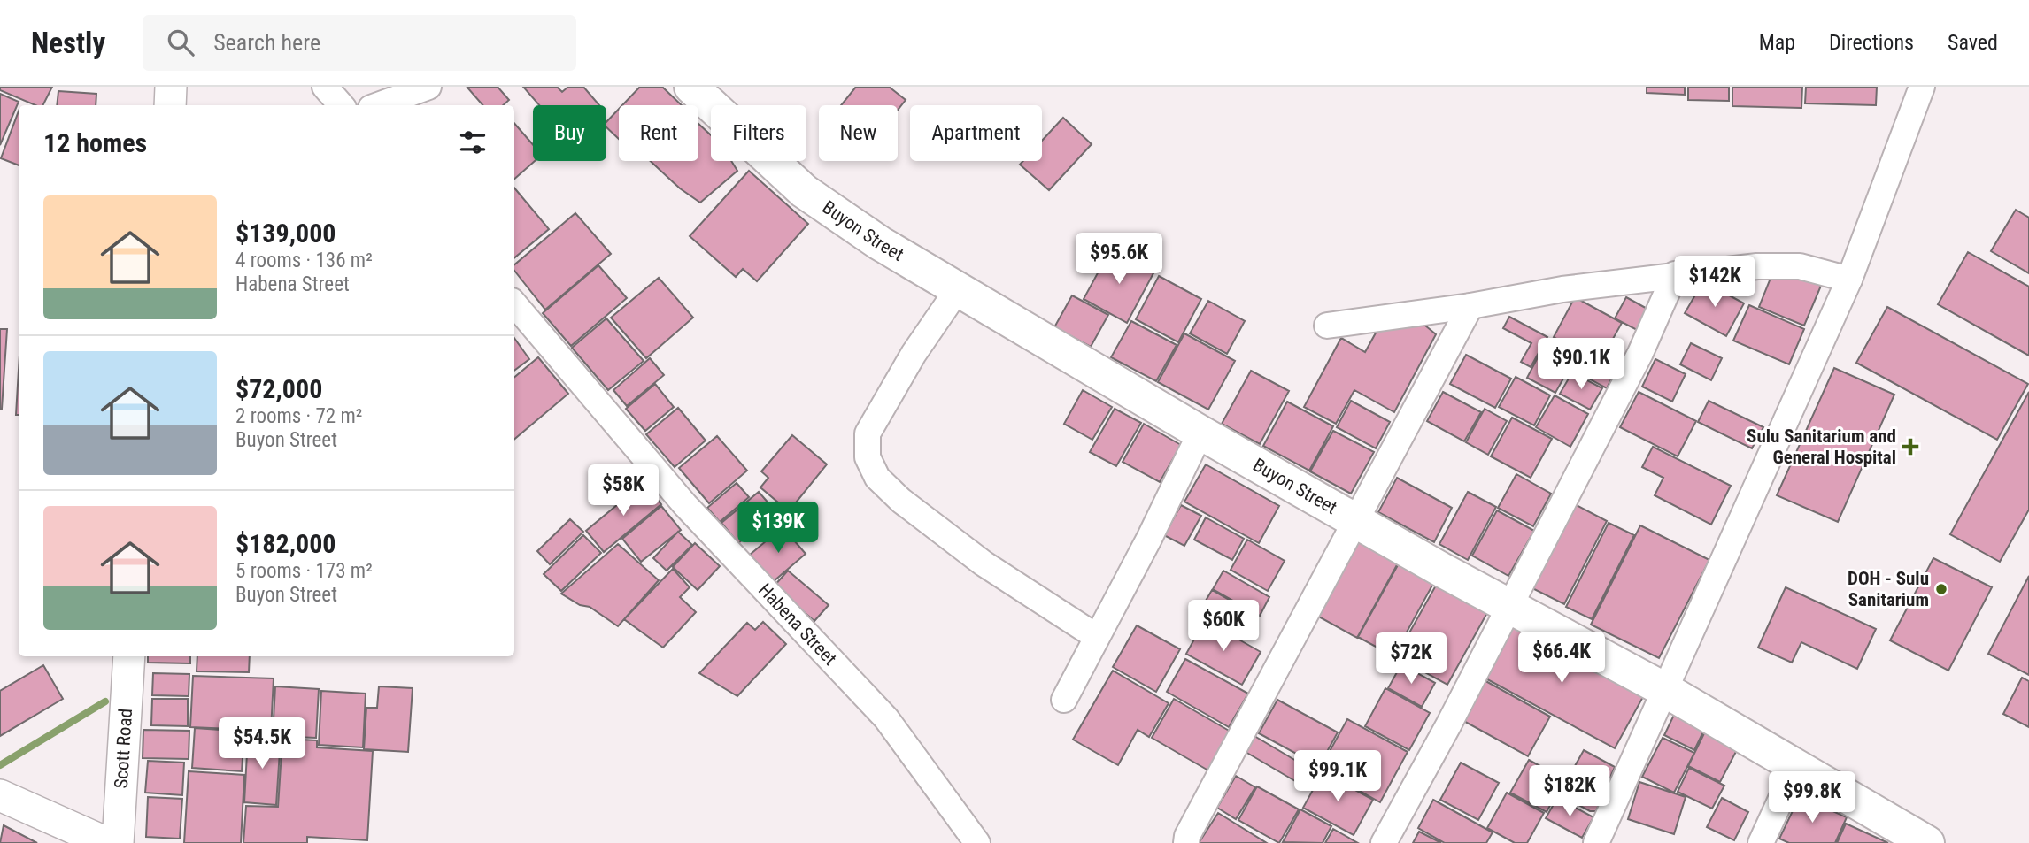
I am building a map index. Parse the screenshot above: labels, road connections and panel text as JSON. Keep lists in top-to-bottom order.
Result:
{
  "streets": {
    "main road": ["Buyon Street"],
    "street": ["Habena Street", "Scott Road"]
  },
  "places": {
    "health": ["Sulu Sanitarium and General Hospital"],
    "other": ["DOH - Sulu Sanitarium"]
  },
  "page": {
    "header": "Nestly",
    "search": "Search here",
    "nav": ["Map", "Directions", "Saved"],
    "chip": [
      "Buy",
      "Rent",
      "Filters",
      "New",
      "Apartment"
    ],
    "heading": "12 homes",
    "list": [
      {
        "name": "$139,000",
        "note": "4 rooms · 136 m² · Habena Street"
      },
      {
        "name": "$72,000",
        "note": "2 rooms · 72 m² · Buyon Street"
      },
      {
        "name": "$182,000",
        "note": "5 rooms · 173 m² · Buyon Street"
      }
    ],
    "price": [
      "$95.6K",
      "$142K",
      "$90.1K",
      "$58K",
      "$139K",
      "$60K",
      "$66.4K",
      "$72K",
      "$54.5K",
      "$99.1K",
      "$182K",
      "$99.8K"
    ]
  }
}
